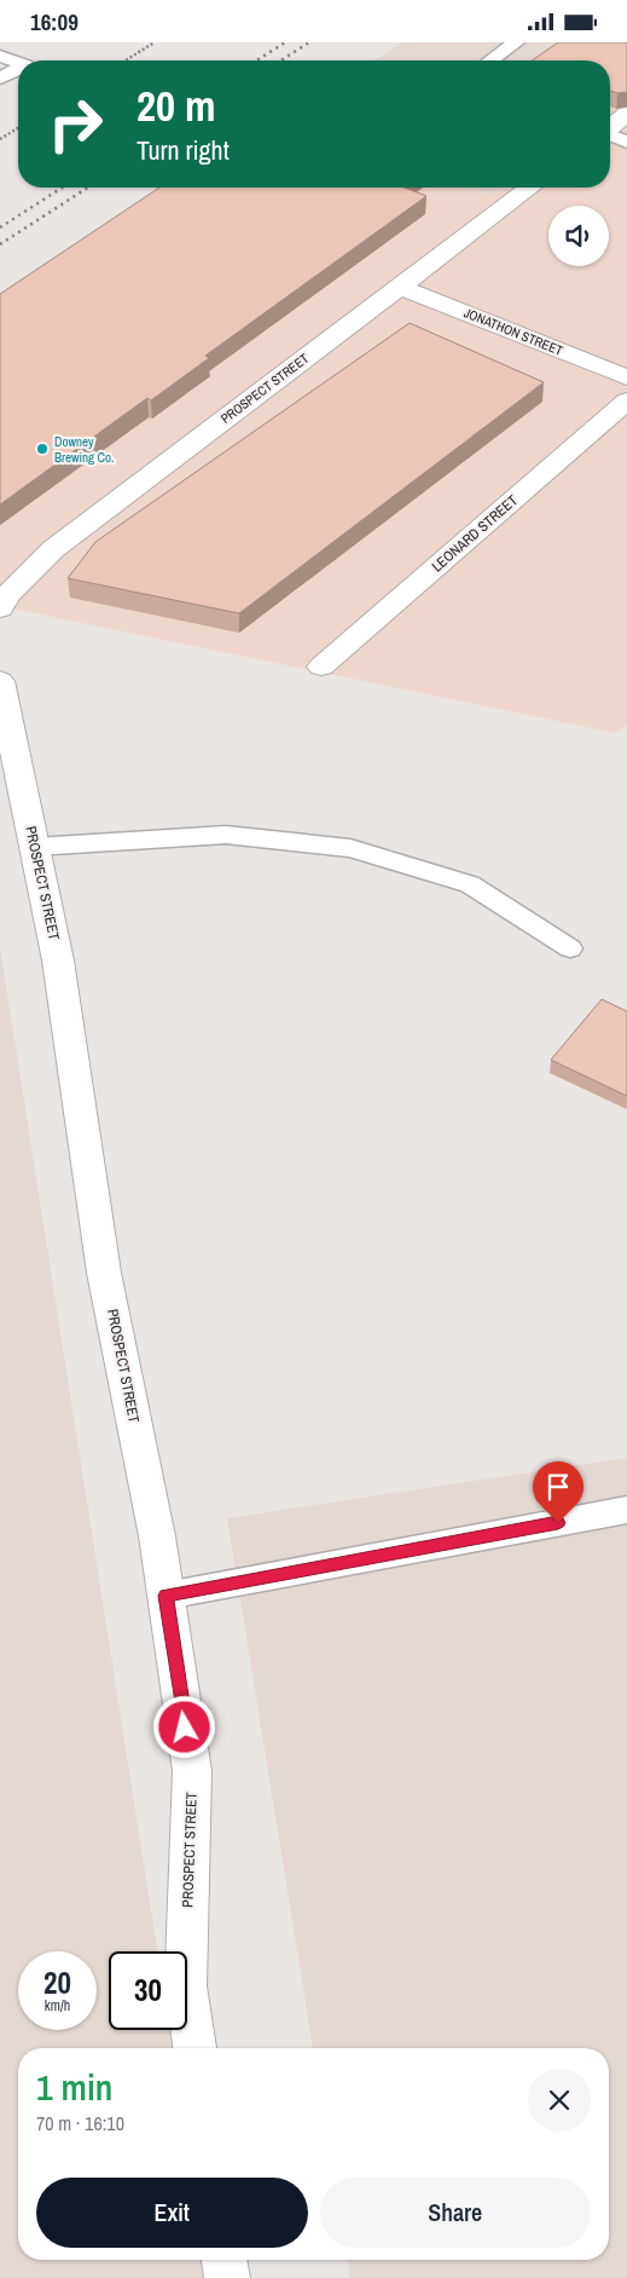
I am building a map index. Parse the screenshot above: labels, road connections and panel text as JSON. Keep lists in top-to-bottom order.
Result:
{
  "streets": {
    "street": ["JONATHON STREET", "PROSPECT STREET", "LEONARD STREET"]
  },
  "crossings": [
    ["JONATHON STREET", "PROSPECT STREET"]
  ],
  "places": ["Downey Brewing Co."],
  "page": {
    "status": "16:09",
    "turn": ["20 m", "Turn right"],
    "speed": "20 km/h",
    "limit": "30",
    "heading": ["1 min", "70 m · 16:10"],
    "buttons": ["Exit", "Share"]
  }
}
